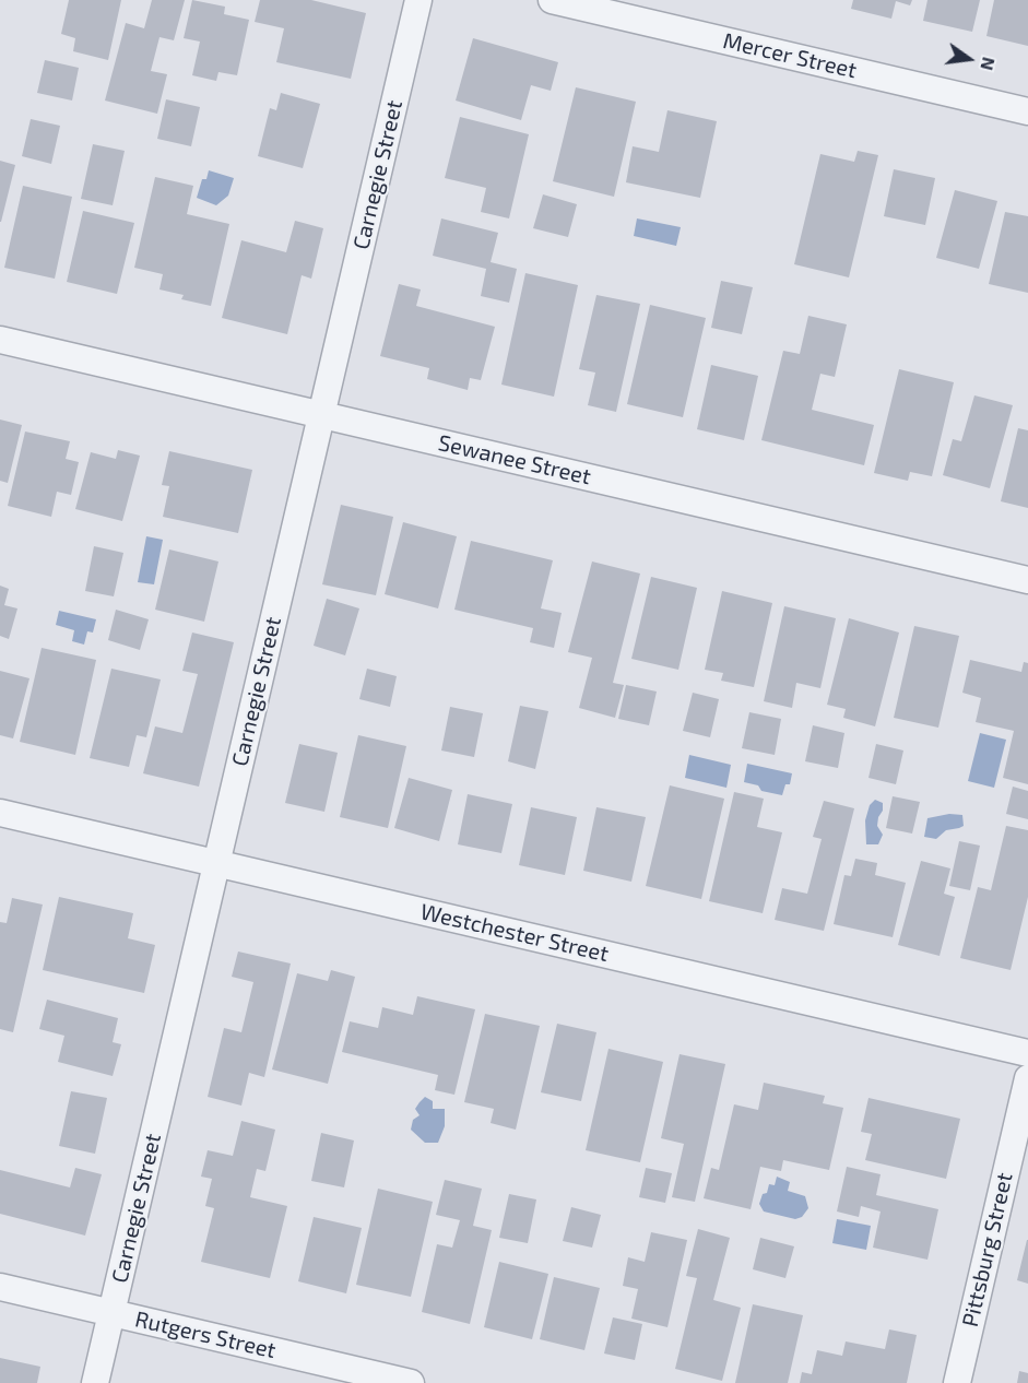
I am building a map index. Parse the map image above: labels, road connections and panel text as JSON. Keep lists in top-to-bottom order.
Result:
{
  "streets": {
    "street": [
      "Mercer Street",
      "Carnegie Street",
      "Sewanee Street",
      "Westchester Street",
      "Pittsburg Street",
      "Rutgers Street"
    ]
  },
  "crossings": [
    ["Carnegie Street", "Sewanee Street"],
    ["Carnegie Street", "Westchester Street"],
    ["Carnegie Street", "Rutgers Street"]
  ],
  "north": "right"
}
